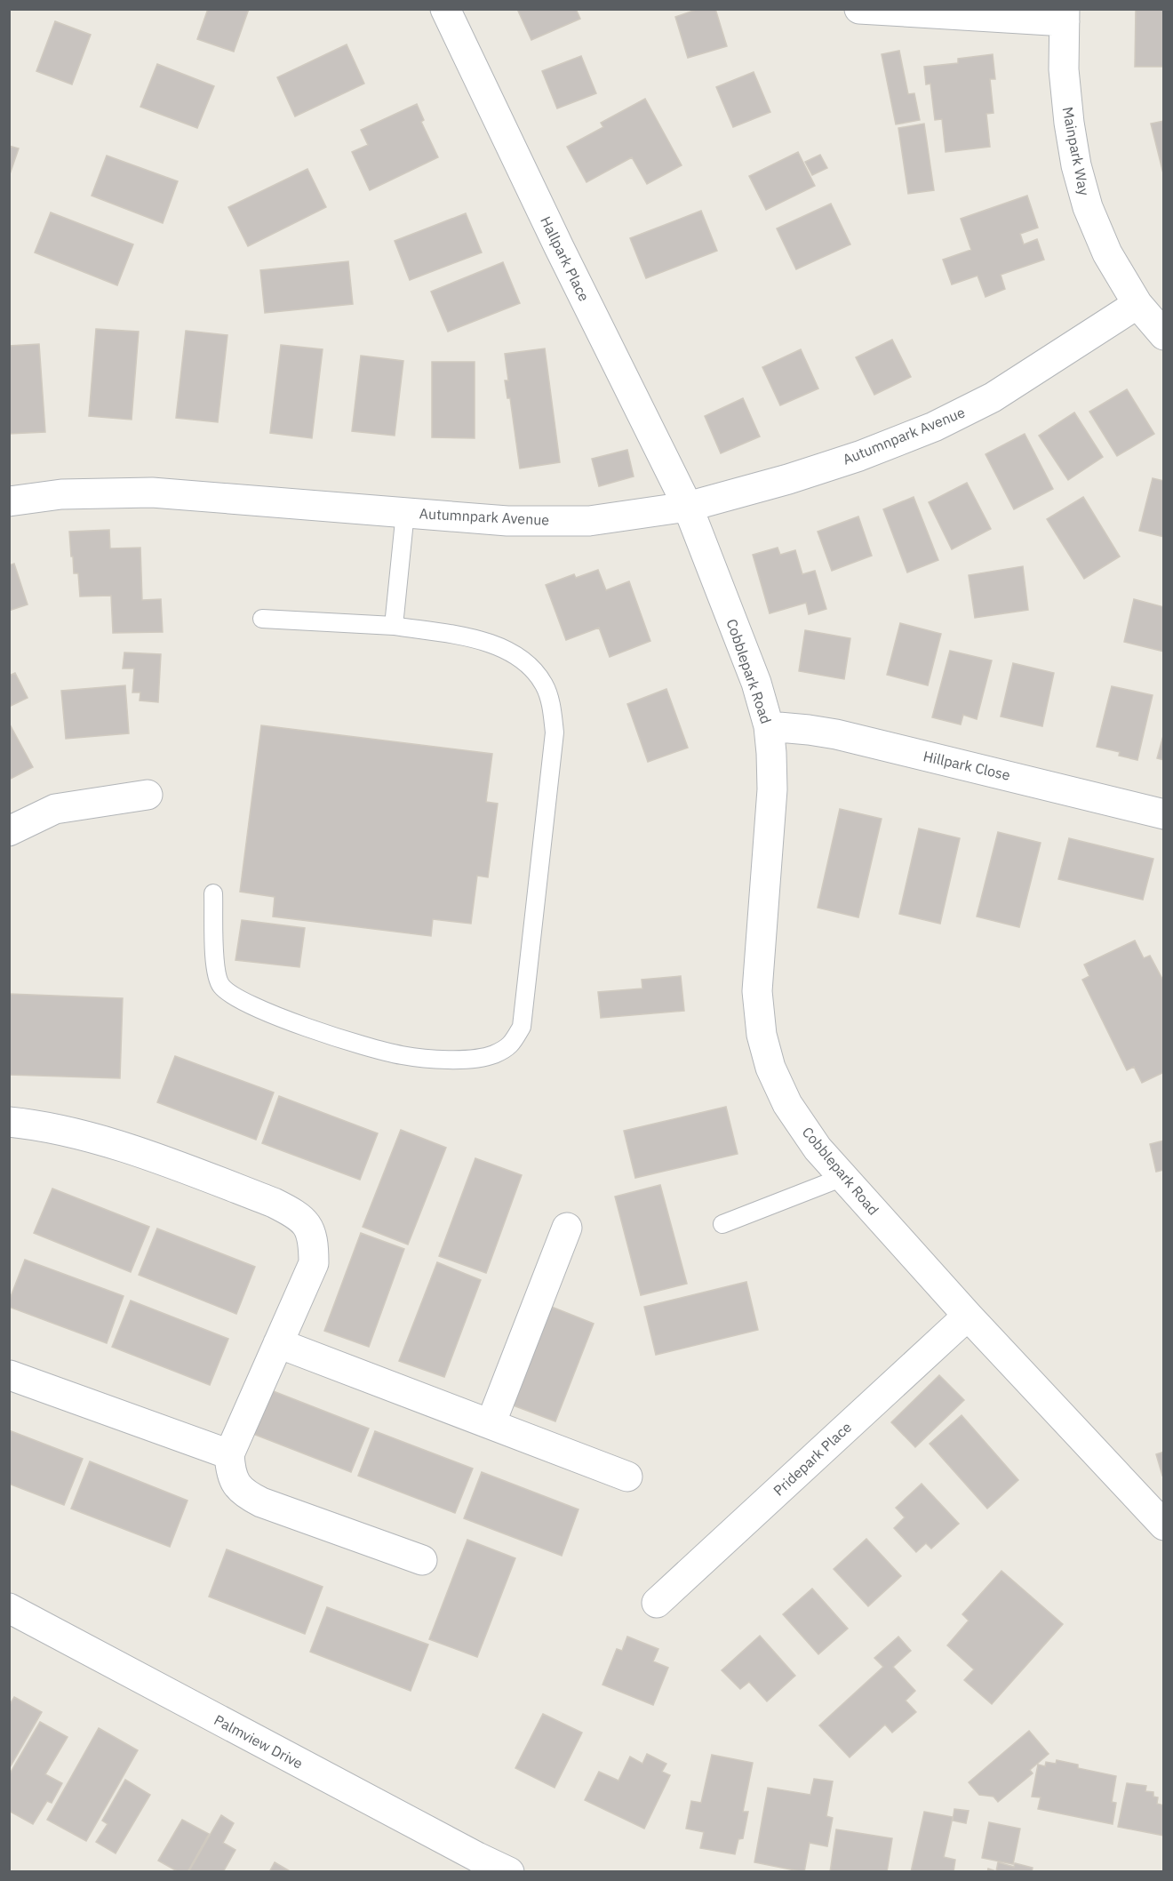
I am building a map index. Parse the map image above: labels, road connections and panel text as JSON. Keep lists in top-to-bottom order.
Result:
{
  "streets": {
    "street": [
      "Mainpark Way",
      "Hallpark Place",
      "Autumnpark Avenue",
      "Cobblepark Road",
      "Hillpark Close",
      "Pridepark Place",
      "Palmview Drive"
    ]
  },
  "crossings": [
    ["Mainpark Way", "Autumnpark Avenue"],
    ["Hallpark Place", "Autumnpark Avenue"],
    ["Hallpark Place", "Cobblepark Road"],
    ["Autumnpark Avenue", "Cobblepark Road"],
    ["Cobblepark Road", "Hillpark Close"],
    ["Cobblepark Road", "Pridepark Place"]
  ]
}
